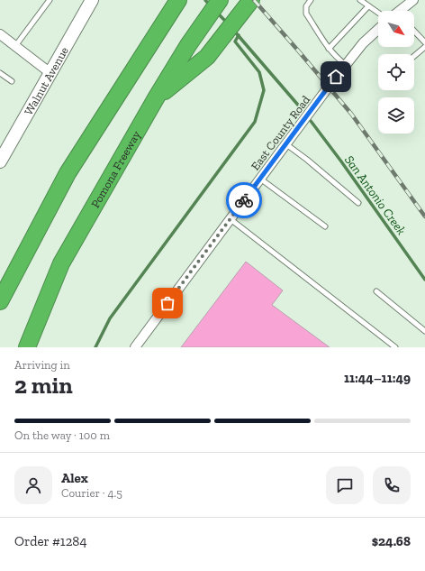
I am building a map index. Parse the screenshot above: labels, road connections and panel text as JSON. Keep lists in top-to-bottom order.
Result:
{
  "streets": {
    "highway": ["Pomona Freeway"],
    "street": ["Walnut Avenue", "East County Road"]
  },
  "water": ["San Antonio Creek"],
  "north": "bottom right",
  "page": {
    "heading": ["2 min", "Arriving in", "11:44–11:49"],
    "panel": [
      "Alex",
      "Courier · 4.5",
      "Order #1284",
      "$24.68"
    ],
    "bar": "On the way · 100 m"
  }
}
